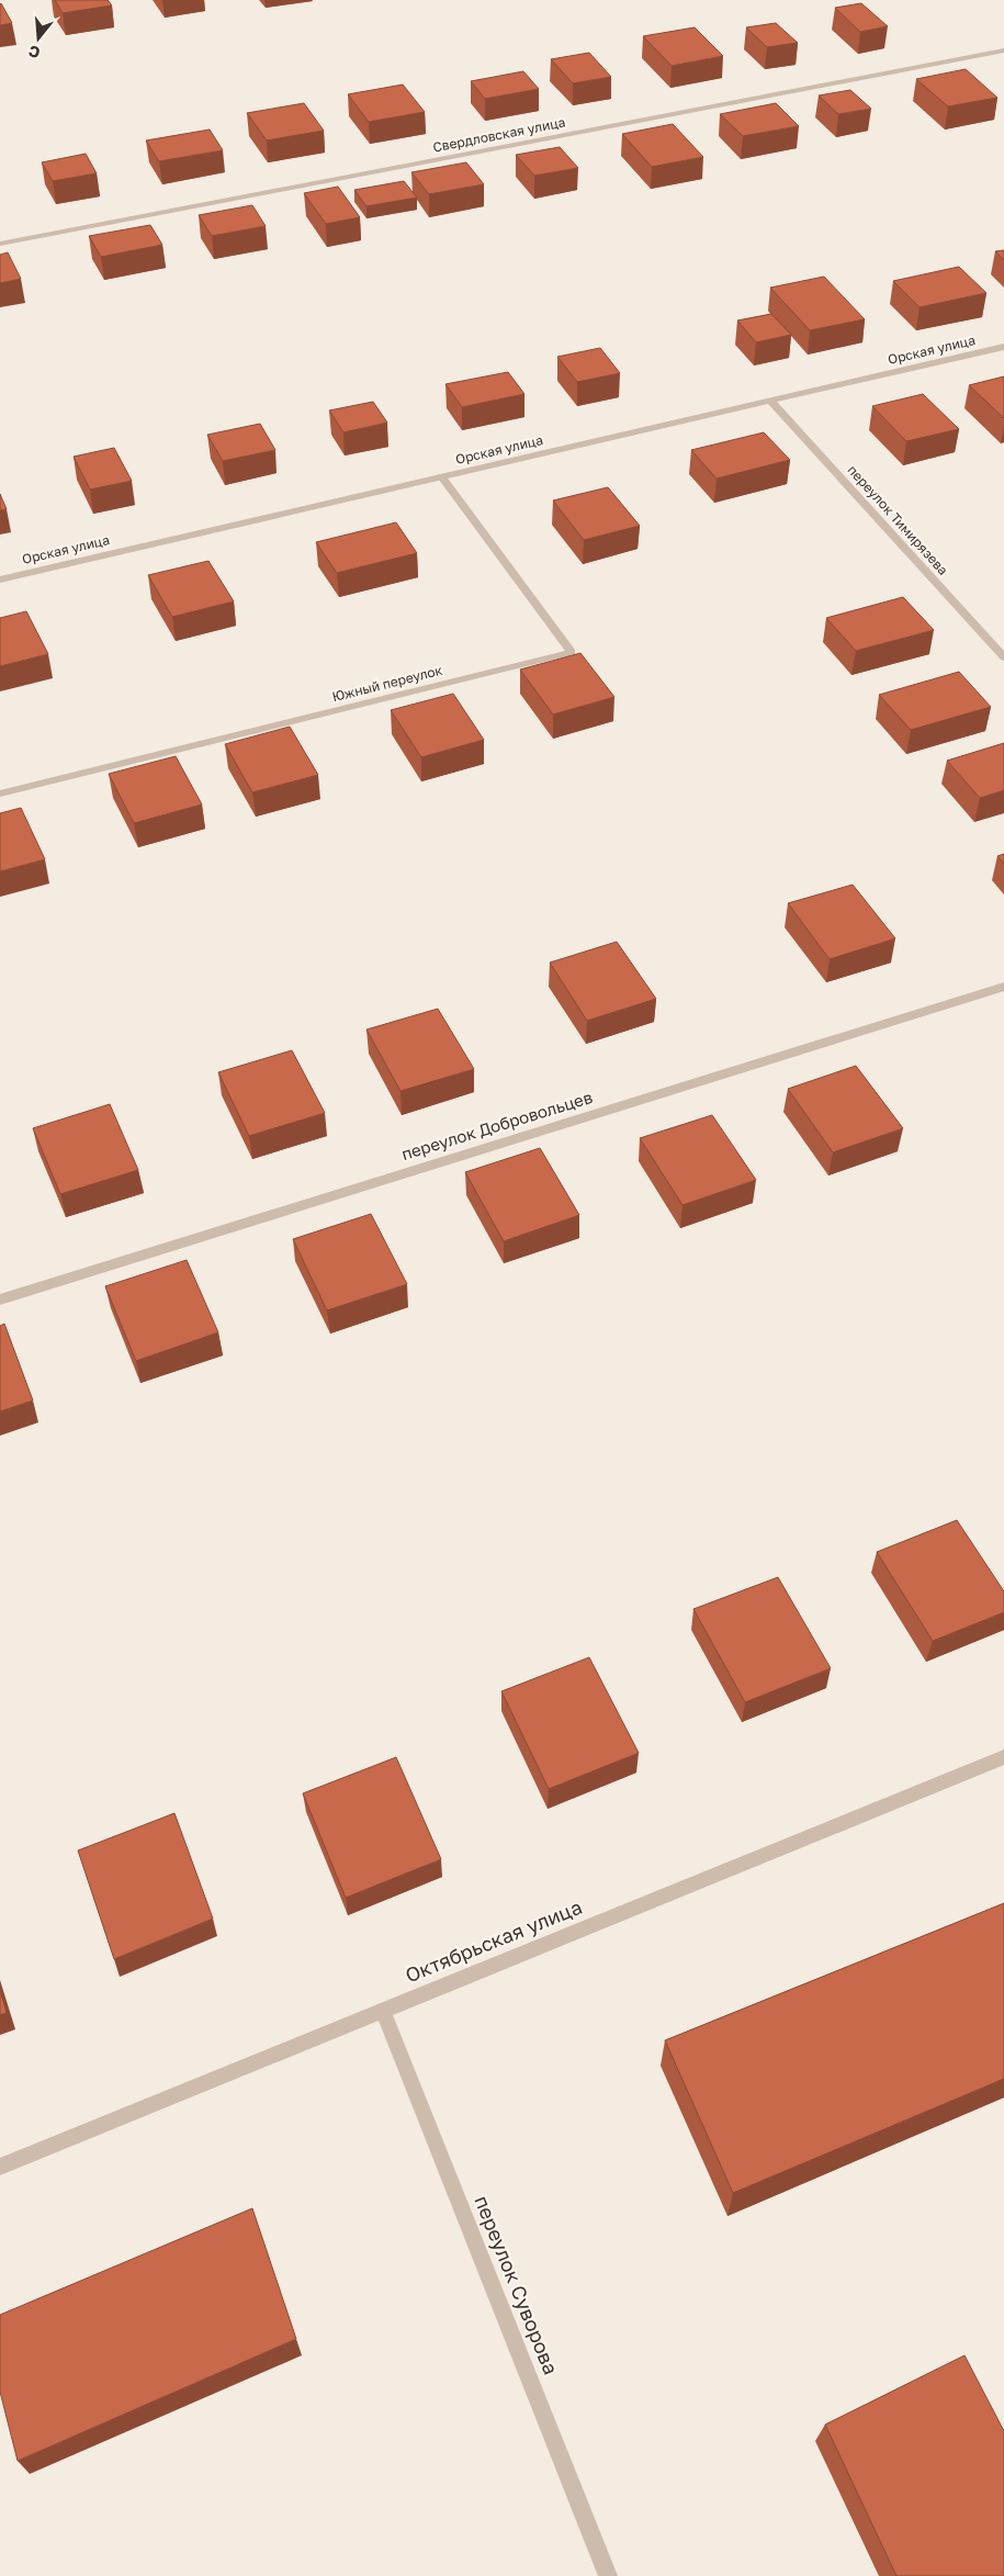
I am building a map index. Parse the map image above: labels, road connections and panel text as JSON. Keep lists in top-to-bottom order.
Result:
{
  "streets": {
    "street": [
      "Свердловская улица",
      "Орская улица",
      "переулок Тимирязева",
      "Южный переулок",
      "переулок Добровольцев",
      "Октябрьская улица",
      "переулок Суворова"
    ]
  },
  "crossings": [
    ["Орская улица", "переулок Тимирязева"],
    ["Орская улица", "Южный переулок"],
    ["Октябрьская улица", "переулок Суворова"]
  ],
  "north": "bottom"
}
